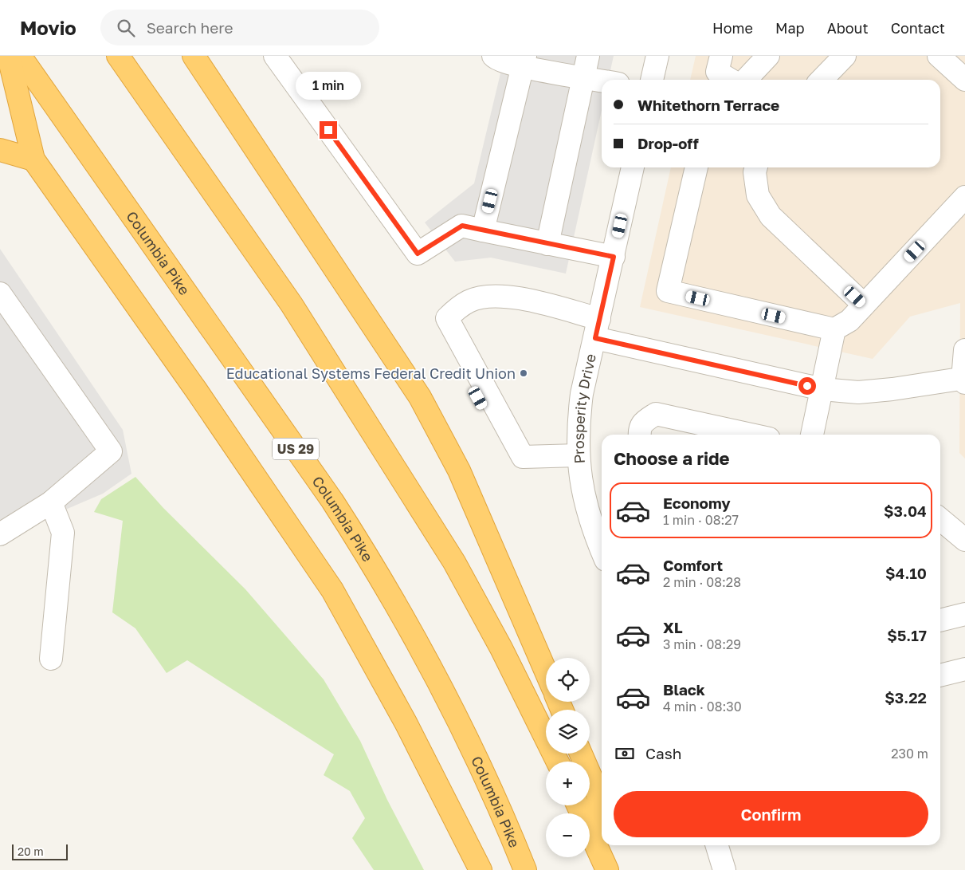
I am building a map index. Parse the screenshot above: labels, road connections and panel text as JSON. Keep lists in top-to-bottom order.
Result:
{
  "streets": {
    "highway": ["Columbia Pike", "US 29"],
    "street": ["Prosperity Drive"]
  },
  "places": ["Educational Systems Federal Credit Union"],
  "scale_bar": "20 m",
  "page": {
    "header": "Movio",
    "search": "Search here",
    "nav": [
      "Home",
      "Map",
      "About",
      "Contact"
    ],
    "bubble": "1 min",
    "banner": ["Whitethorn Terrace", "Drop-off"],
    "heading": "Choose a ride",
    "list": [
      {
        "name": "Economy",
        "note": "1 min · 08:27",
        "value": "$3.04"
      },
      {
        "name": "Comfort",
        "note": "2 min · 08:28",
        "value": "$4.10"
      },
      {
        "name": "XL",
        "note": "3 min · 08:29",
        "value": "$5.17"
      },
      {
        "name": "Black",
        "note": "4 min · 08:30",
        "value": "$3.22"
      }
    ],
    "map_buttons": ["+", "−"],
    "pay": ["Cash", "230 m"],
    "buttons": "Confirm",
    "scale": "20 m"
  }
}
